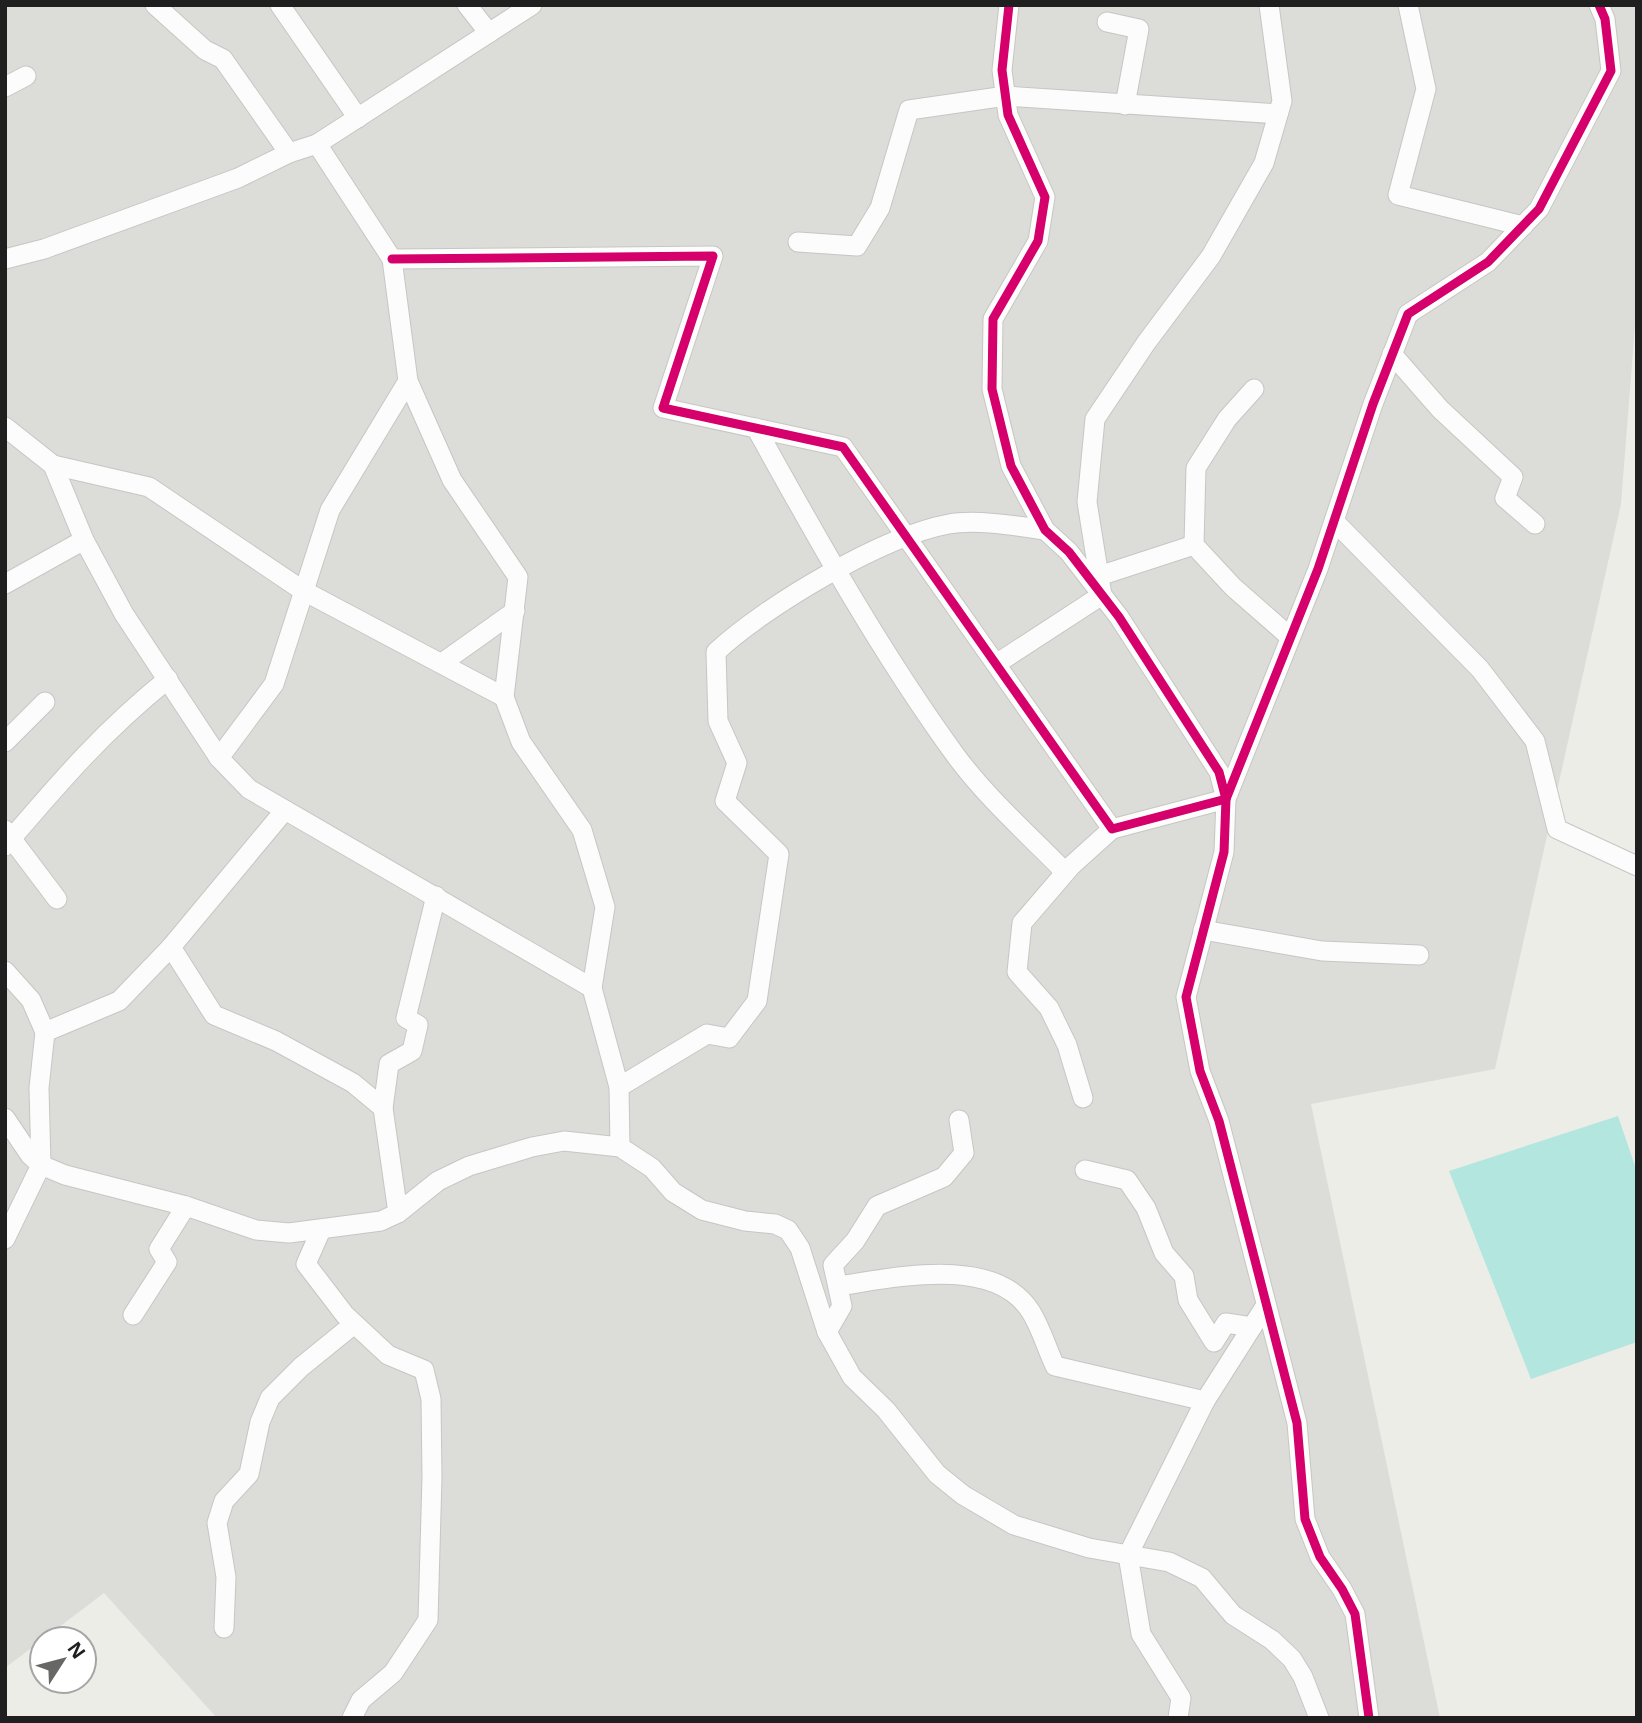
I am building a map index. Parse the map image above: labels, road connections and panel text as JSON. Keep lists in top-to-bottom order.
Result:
{
  "north": "top right"
}
